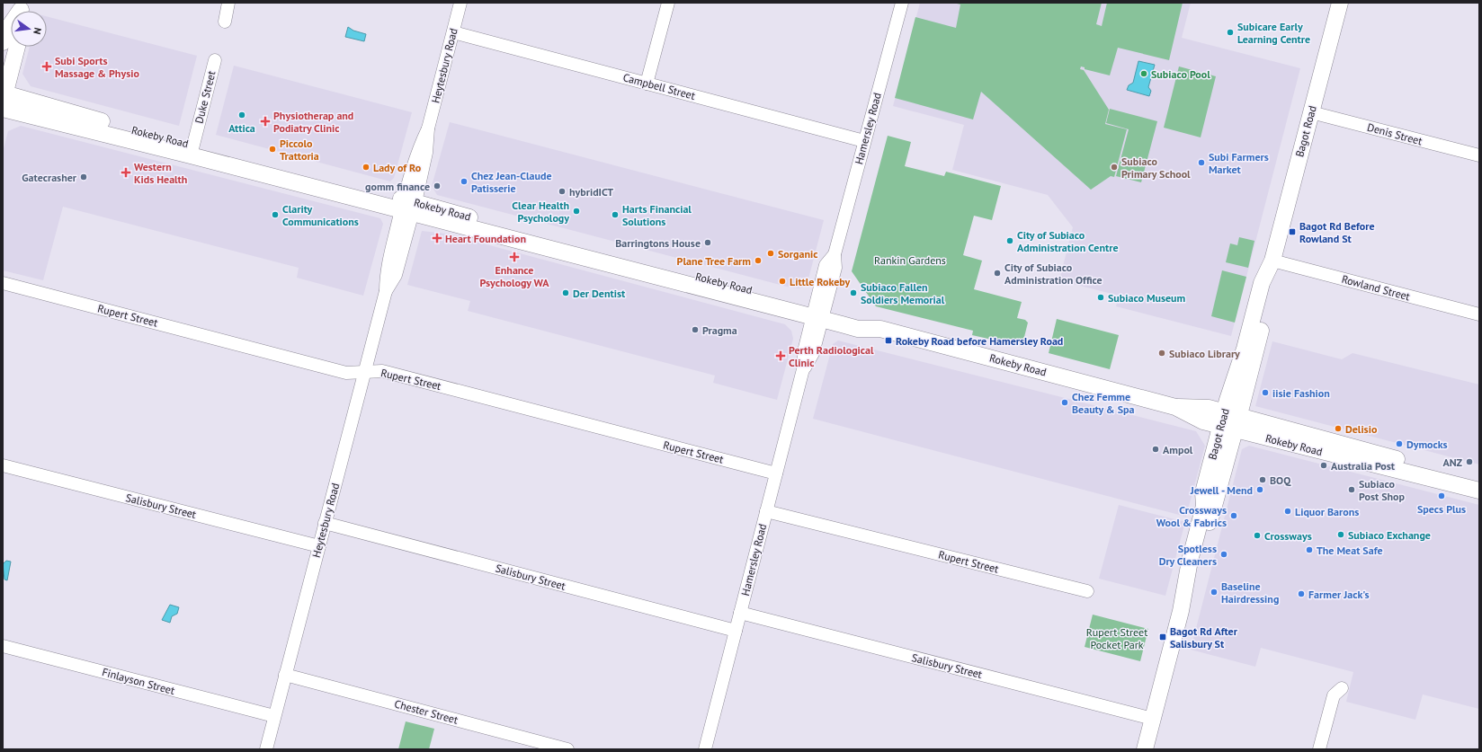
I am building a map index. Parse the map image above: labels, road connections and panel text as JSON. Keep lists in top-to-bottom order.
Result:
{
  "streets": {
    "main road": ["Bagot Road", "Rokeby Road"],
    "street": [
      "Heytesbury Road",
      "Campbell Street",
      "Duke Street",
      "Hamersley Road",
      "Denis Street",
      "Rowland Street",
      "Rupert Street",
      "Salisbury Street",
      "Finlayson Street",
      "Chester Street"
    ]
  },
  "crossings": [
    ["Heytesbury Road", "Campbell Street"],
    ["Heytesbury Road", "Rokeby Road"],
    ["Heytesbury Road", "Rupert Street"],
    ["Heytesbury Road", "Salisbury Street"],
    ["Heytesbury Road", "Finlayson Street"],
    ["Heytesbury Road", "Chester Street"],
    ["Campbell Street", "Hamersley Road"],
    ["Duke Street", "Rokeby Road"],
    ["Hamersley Road", "Rokeby Road"],
    ["Hamersley Road", "Rupert Street"],
    ["Hamersley Road", "Salisbury Street"],
    ["Bagot Road", "Denis Street"],
    ["Bagot Road", "Rokeby Road"],
    ["Bagot Road", "Rowland Street"],
    ["Bagot Road", "Salisbury Street"]
  ],
  "parks": ["Rankin Gardens", "Rupert Street Pocket Park"],
  "places": {
    "other": [
      "Subicare Early Learning Centre",
      "Subiaco Pool",
      "Attica",
      "Piccolo Trattoria",
      "Subi Farmers Market",
      "Lady of Ro",
      "Subiaco Primary School",
      "Gatecrasher",
      "Chez Jean-Claude Patisserie",
      "gomm finance",
      "hybridICT",
      "Clear Health Psychology",
      "Clarity Communications",
      "Harts Financial Solutions",
      "City of Subiaco Administration Centre",
      "Barringtons House",
      "Sorganic",
      "Plane Tree Farm",
      "City of Subiaco Administration Office",
      "Little Rokeby",
      "Der Dentist",
      "Subiaco Fallen Soldiers Memorial",
      "Subiaco Museum",
      "Pragma",
      "Subiaco Library",
      "iisie Fashion",
      "Chez Femme Beauty & Spa",
      "Delisio",
      "Dymocks",
      "Ampol",
      "ANZ",
      "Australia Post",
      "BOQ",
      "Jewell - Mend",
      "Subiaco Post Shop",
      "Specs Plus",
      "Liquor Barons",
      "Crossways Wool & Fabrics",
      "Subiaco Exchange",
      "Crossways",
      "The Meat Safe",
      "Spotless Dry Cleaners",
      "Baseline Hairdressing",
      "Farmer Jack's"
    ],
    "health": [
      "Subi Sports Massage & Physio",
      "Physiotherap and Podiatry Clinic",
      "Western Kids Health",
      "Heart Foundation",
      "Enhance Psychology WA",
      "Perth Radiological Clinic"
    ],
    "transit": ["Bagot Rd Before Rowland St", "Rokeby Road before Hamersley Road", "Bagot Rd After Salisbury St"]
  },
  "north": "right"
}
